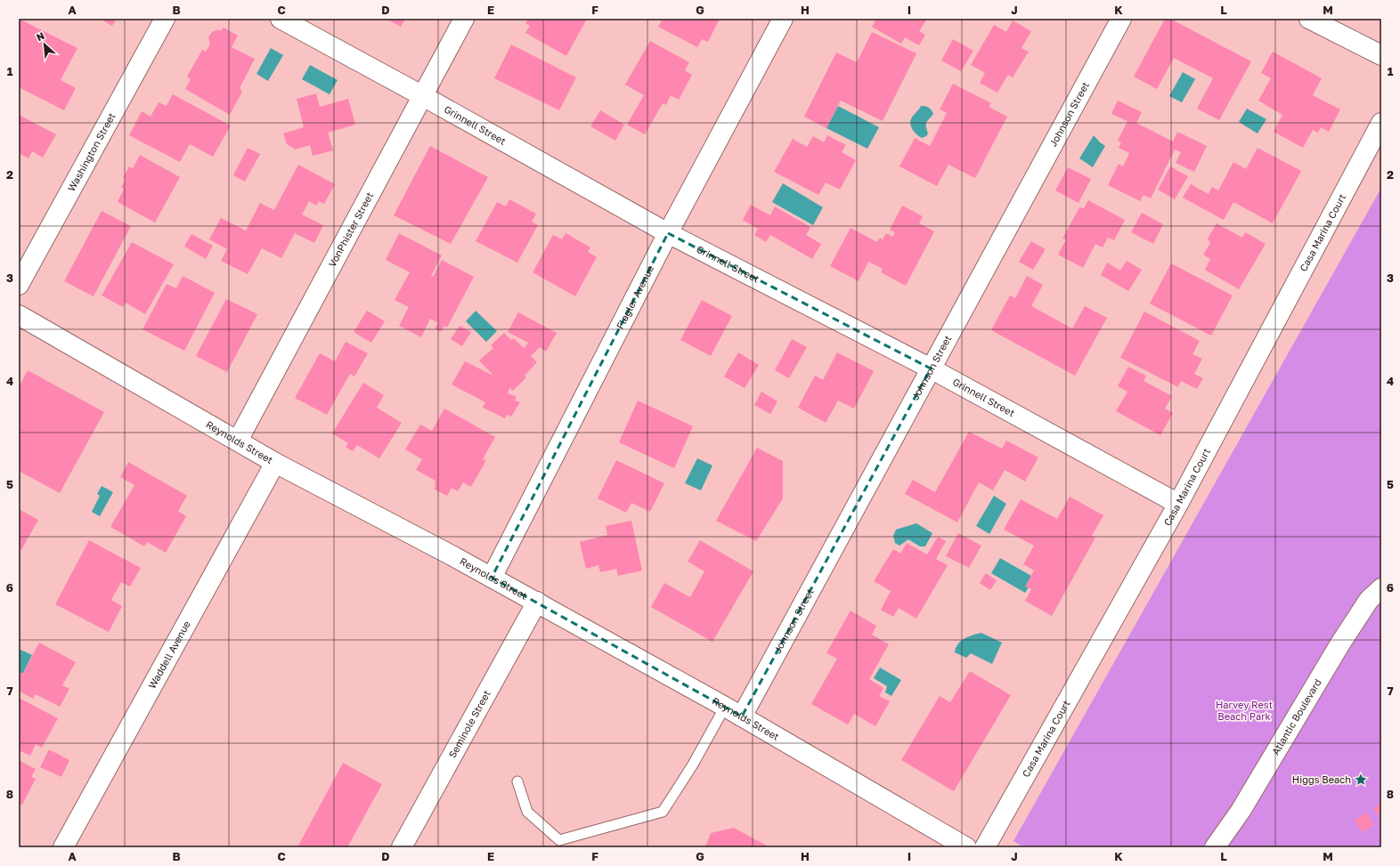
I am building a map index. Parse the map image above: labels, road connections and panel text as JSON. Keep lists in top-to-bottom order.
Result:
{
  "streets": {
    "street": [
      "Johnson Street",
      "Grinnell Street",
      "Washington Street",
      "VonPhister Street",
      "Casa Marina Court",
      "Flagler Avenue",
      "Reynolds Street",
      "Waddell Avenue",
      "Atlantic Boulevard",
      "Seminole Street"
    ]
  },
  "crossings": [
    ["Johnson Street", "Grinnell Street"],
    ["Johnson Street", "Reynolds Street"],
    ["Grinnell Street", "VonPhister Street"],
    ["Grinnell Street", "Casa Marina Court"],
    ["Grinnell Street", "Flagler Avenue"],
    ["VonPhister Street", "Reynolds Street"],
    ["Flagler Avenue", "Reynolds Street"],
    ["Reynolds Street", "Waddell Avenue"],
    ["Reynolds Street", "Seminole Street"]
  ],
  "parks": ["Harvey Rest Beach Park"],
  "places": {
    "place": ["Higgs Beach"]
  },
  "north": "top left",
  "grid": {
    "columns": [
      "A",
      "B",
      "C",
      "D",
      "E",
      "F",
      "G",
      "H",
      "I",
      "J",
      "K",
      "L",
      "M"
    ],
    "rows": [
      "1",
      "2",
      "3",
      "4",
      "5",
      "6",
      "7",
      "8"
    ]
  }
}
